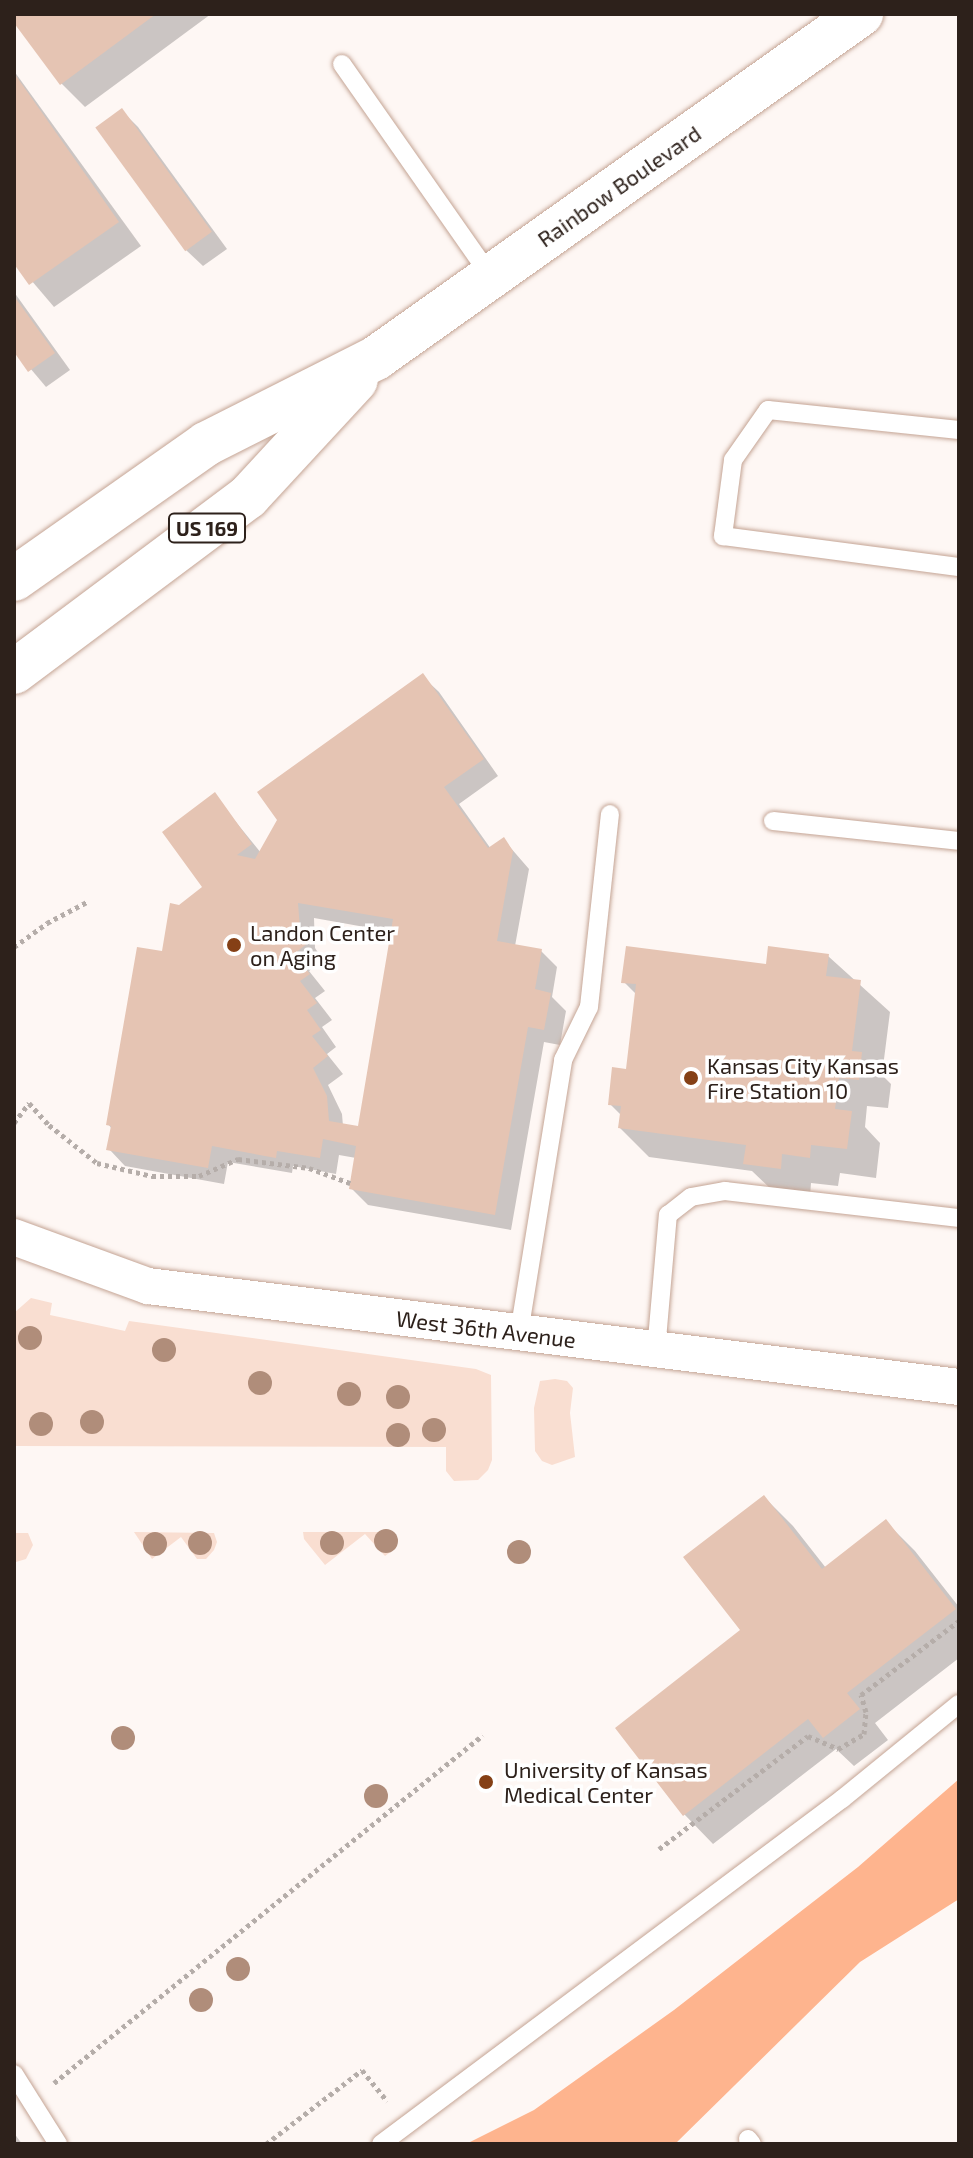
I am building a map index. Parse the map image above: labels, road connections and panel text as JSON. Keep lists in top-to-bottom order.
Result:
{
  "streets": {
    "main road": ["Rainbow Boulevard", "US 169"],
    "street": ["West 36th Avenue"]
  },
  "places": ["Landon Center on Aging", "Kansas City Kansas Fire Station 10", "University of Kansas Medical Center"]
}
